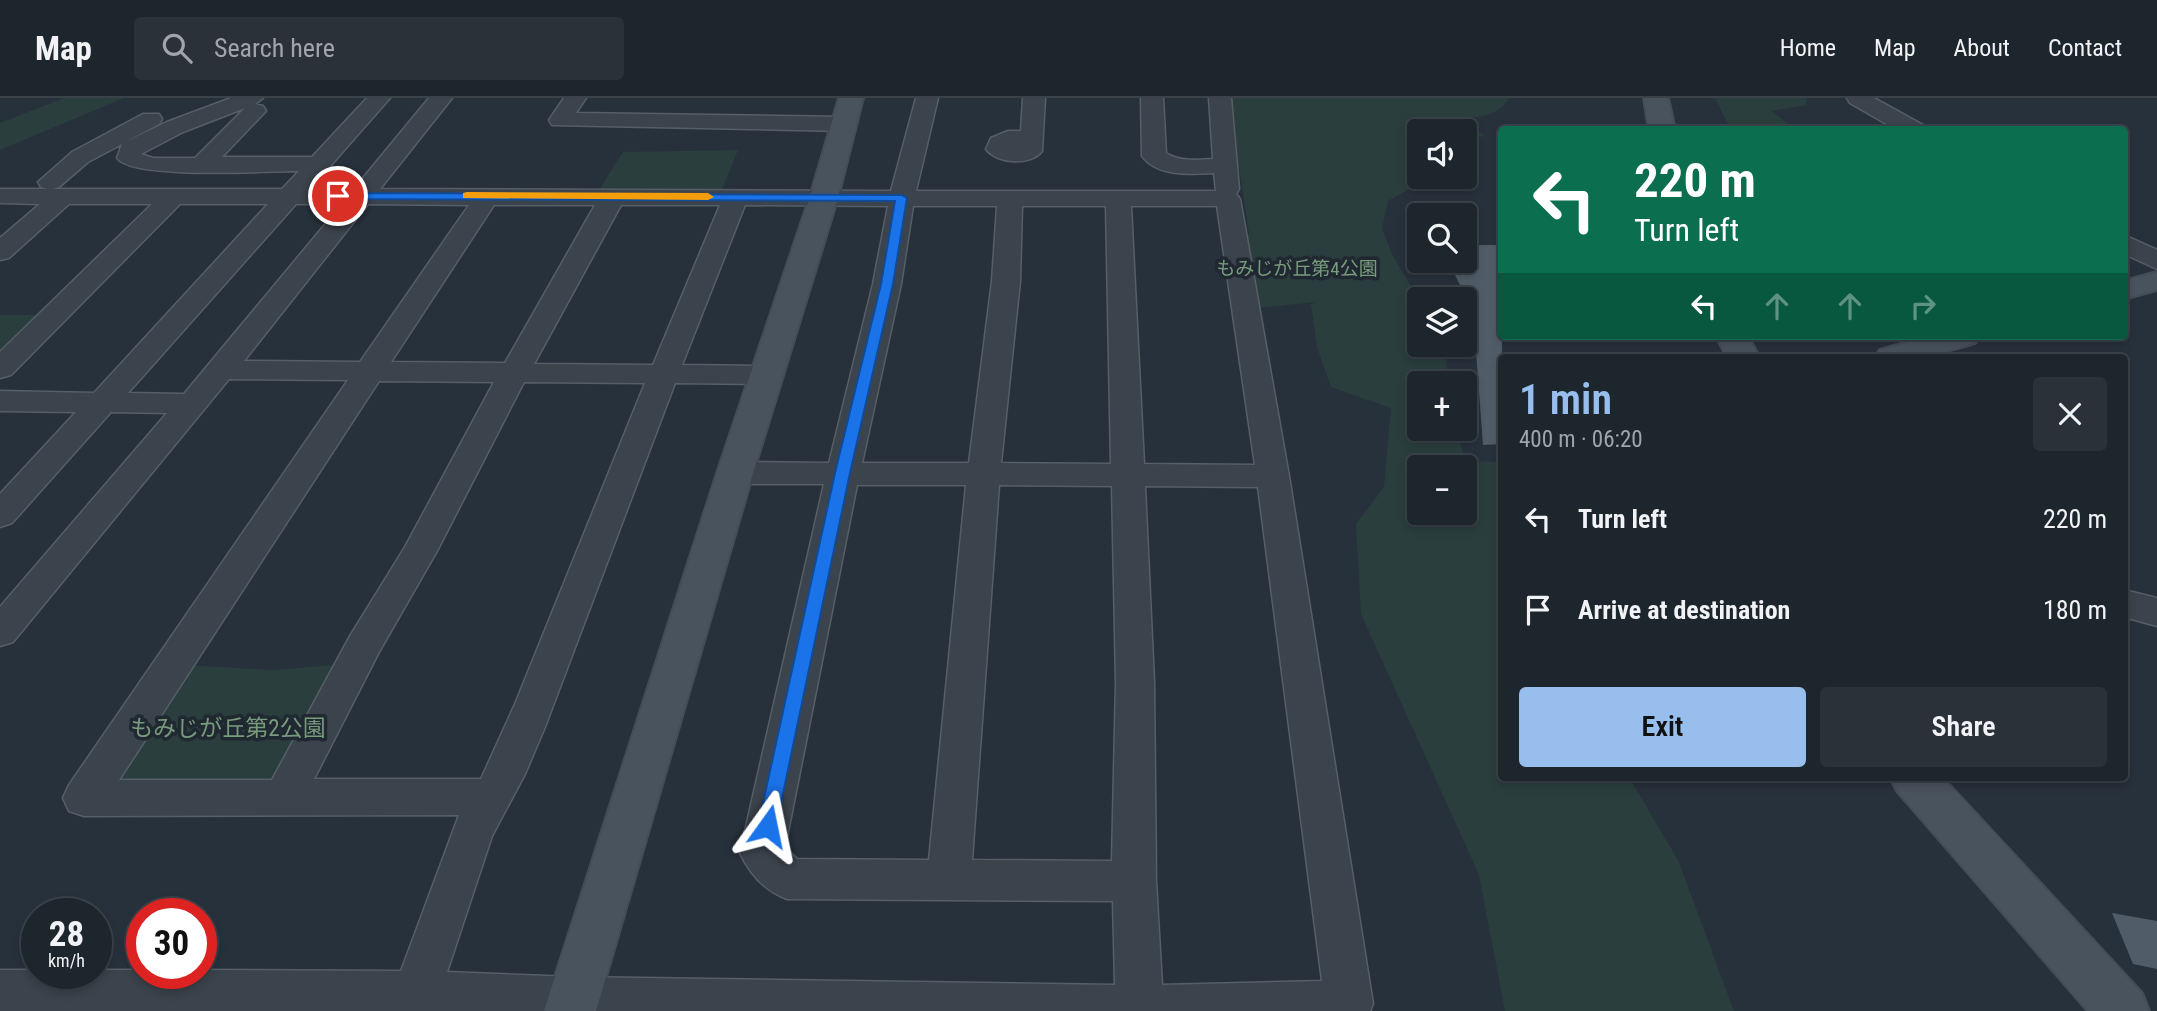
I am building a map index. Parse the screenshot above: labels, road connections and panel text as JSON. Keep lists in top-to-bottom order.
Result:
{
  "parks": ["もみじが丘第4公園", "もみじが丘第2公園"],
  "page": {
    "header": "Map",
    "search": "Search here",
    "nav": [
      "Home",
      "Map",
      "About",
      "Contact"
    ],
    "map_buttons": ["+", "−"],
    "turn": ["220 m", "Turn left"],
    "heading": ["1 min", "400 m · 06:20"],
    "list": [
      {
        "name": "Turn left",
        "value": "220 m"
      },
      {
        "name": "Arrive at destination",
        "value": "180 m"
      }
    ],
    "buttons": ["Exit", "Share"],
    "speed": "28 km/h",
    "limit": "30"
  }
}
